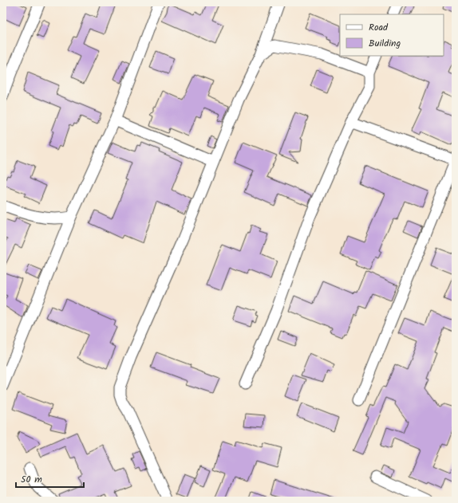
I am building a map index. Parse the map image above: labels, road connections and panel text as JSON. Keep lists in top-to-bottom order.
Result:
{
  "legend": ["Road", "Building"],
  "scale_bar": "50 m"
}
